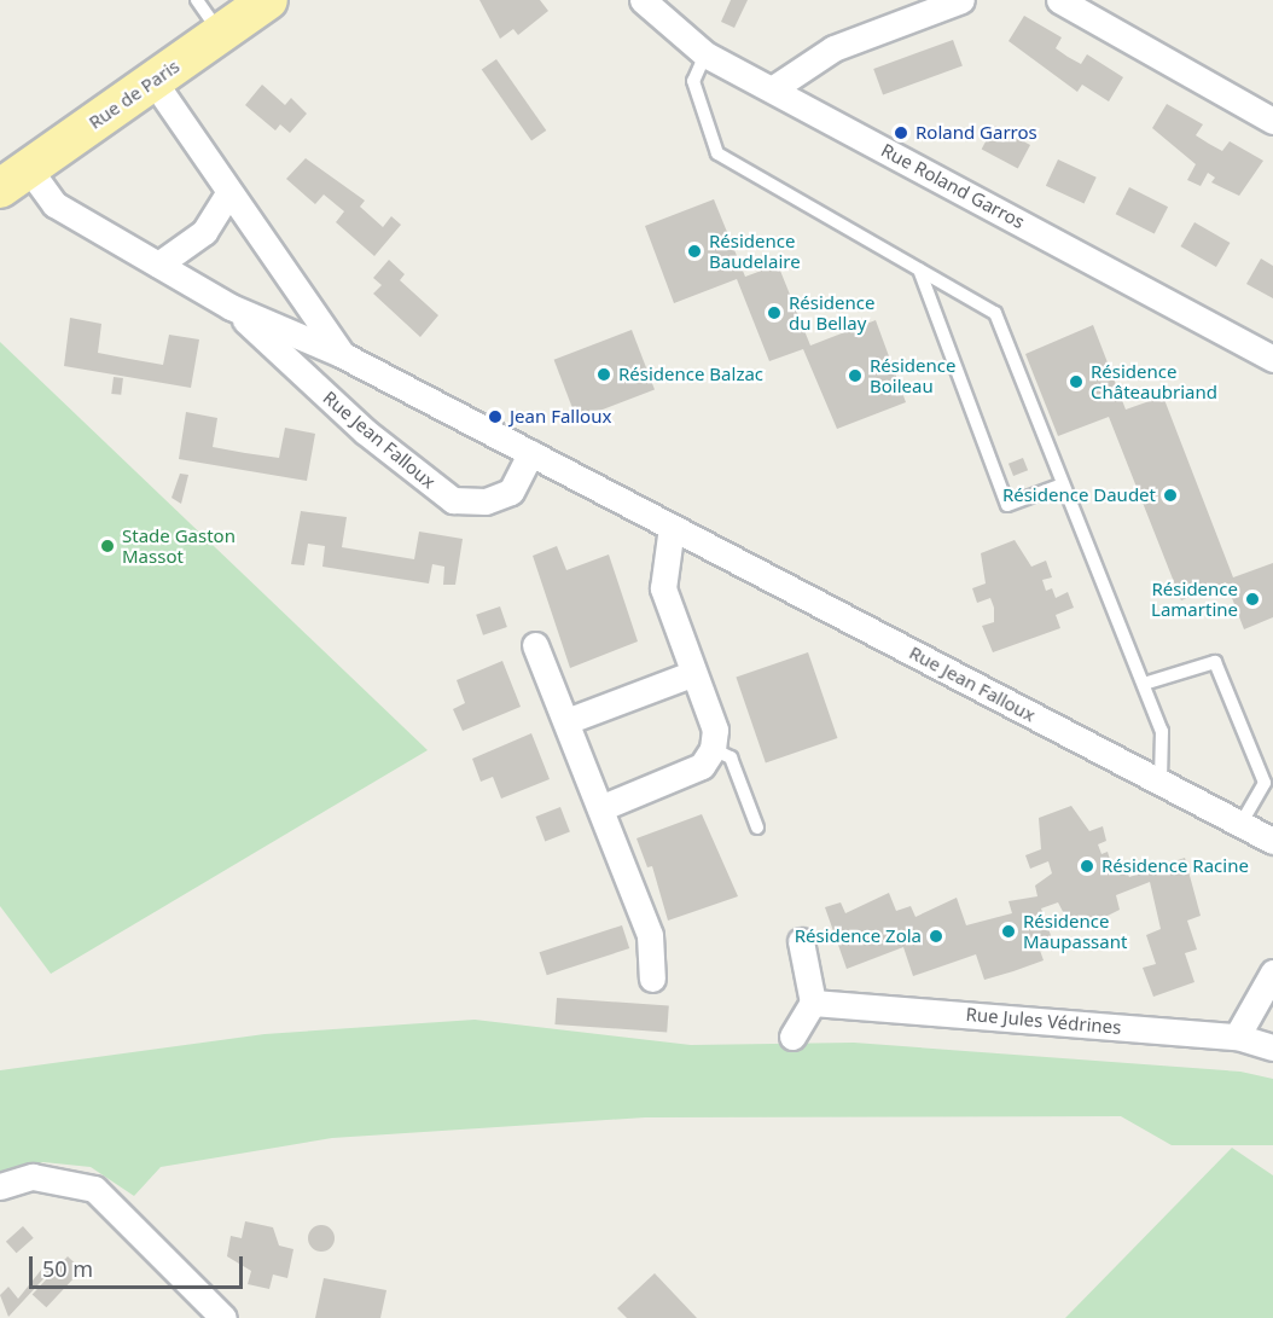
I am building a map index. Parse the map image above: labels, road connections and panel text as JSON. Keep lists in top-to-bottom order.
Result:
{
  "streets": {
    "main road": ["Rue de Paris"],
    "street": ["Rue Roland Garros", "Rue Jean Falloux", "Rue Jules Védrines"]
  },
  "crossings": [
    ["Rue de Paris", "Rue Jean Falloux"]
  ],
  "places": [
    "Roland Garros",
    "Résidence Baudelaire",
    "Résidence du Bellay",
    "Résidence Balzac",
    "Résidence Boileau",
    "Résidence Châteaubriand",
    "Jean Falloux",
    "Résidence Daudet",
    "Stade Gaston Massot",
    "Résidence Lamartine",
    "Résidence Racine",
    "Résidence Maupassant",
    "Résidence Zola"
  ],
  "scale_bar": "50 m"
}
